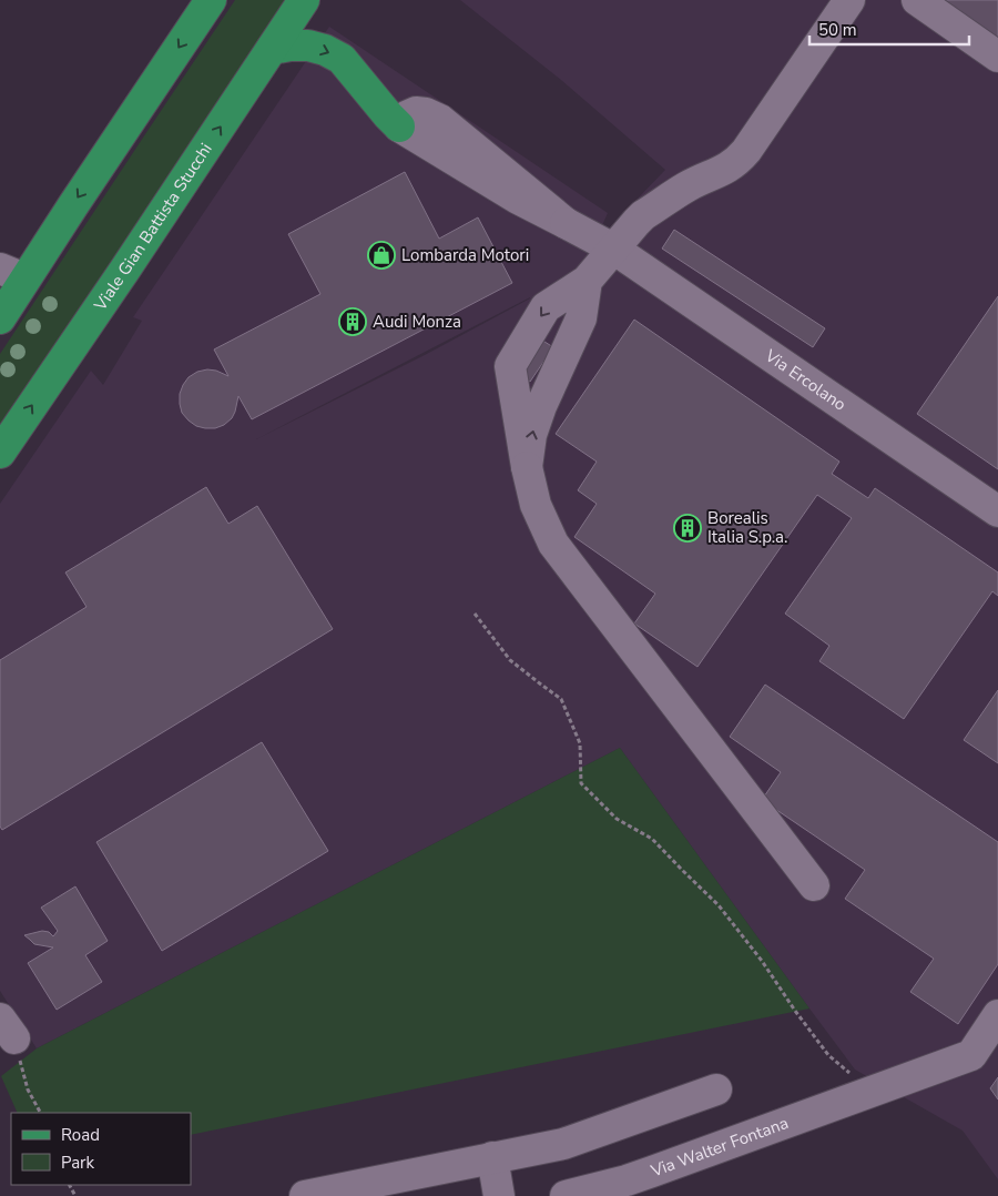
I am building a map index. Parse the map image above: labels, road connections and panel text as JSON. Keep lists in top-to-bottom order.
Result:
{
  "streets": {
    "main road": ["Viale Gian Battista Stucchi"],
    "street": ["Via Ercolano", "Via Walter Fontana"]
  },
  "places": {
    "shop": ["Lombarda Motori"],
    "building": ["Audi Monza", "Borealis Italia S.p.a."]
  },
  "legend": ["Road", "Park"],
  "scale_bar": "50 m"
}
